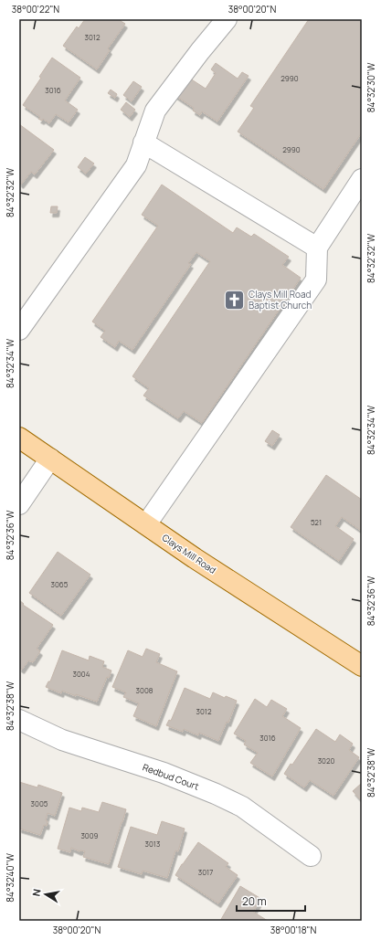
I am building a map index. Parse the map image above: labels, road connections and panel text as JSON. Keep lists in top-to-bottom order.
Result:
{
  "streets": {
    "main road": ["Clays Mill Road"],
    "street": ["Redbud Court"]
  },
  "places": {
    "church": ["Clays Mill Road Baptist Church"]
  },
  "house_numbers": [
    "3012",
    "2990",
    "3016",
    "2990",
    "521",
    "3065",
    "3004",
    "3008",
    "3012",
    "3016",
    "3020",
    "3005",
    "3009",
    "3013",
    "3017"
  ],
  "scale_bar": "20 m",
  "north": "left",
  "coordinates": [
    "38°00'22\"N",
    "38°00'20\"N",
    "84°32'30\"W",
    "84°32'32\"W",
    "84°32'34\"W",
    "84°32'36\"W",
    "84°32'38\"W",
    "84°32'40\"W",
    "38°00'18\"N"
  ]
}
